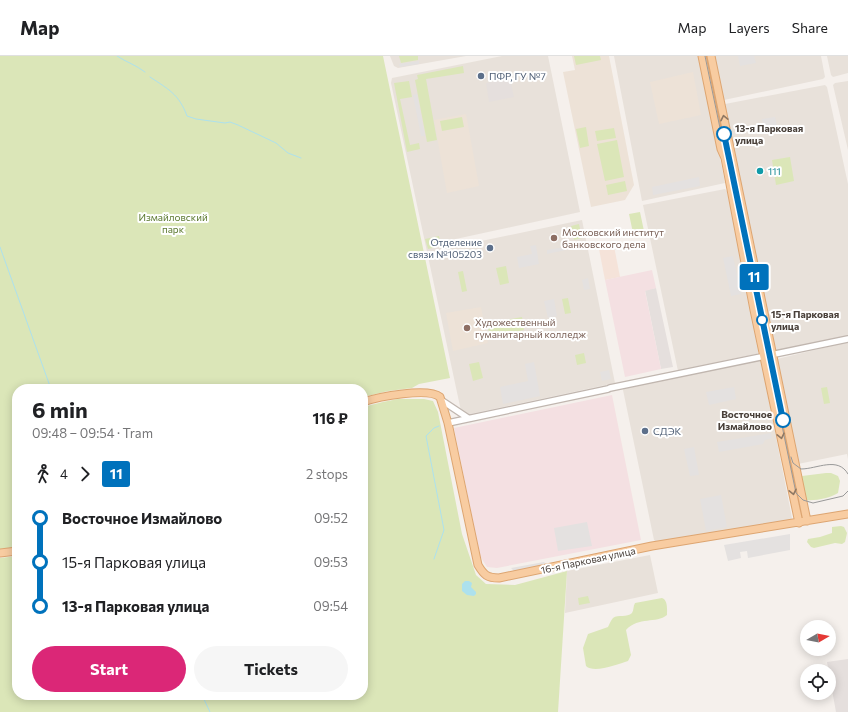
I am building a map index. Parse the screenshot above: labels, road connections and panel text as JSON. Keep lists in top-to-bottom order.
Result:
{
  "streets": {
    "main road": ["16-я Парковая улица"]
  },
  "parks": ["Измайловский парк"],
  "places": [
    "ПФР, ГУ №7",
    "13-я Парковая улица",
    "111",
    "Московский институт банковского дела",
    "Отделение связи №105203",
    "15-я Парковая улица",
    "Художественный гуманитарный колледж",
    "Восточное Измайлово",
    "СДЭК"
  ],
  "lines": ["tram line 11"],
  "north": "right",
  "page": {
    "header": "Map",
    "nav": ["Map", "Layers", "Share"],
    "on_map": "11",
    "heading": ["6 min", "09:48 – 09:54 · Tram", "116 ₽"],
    "legs": ["4", "11", "2 stops"],
    "list": [
      {
        "name": "Восточное Измайлово",
        "value": "09:52"
      },
      {
        "name": "15-я Парковая улица",
        "value": "09:53"
      },
      {
        "name": "13-я Парковая улица",
        "value": "09:54"
      }
    ],
    "buttons": ["Start", "Tickets"]
  }
}
